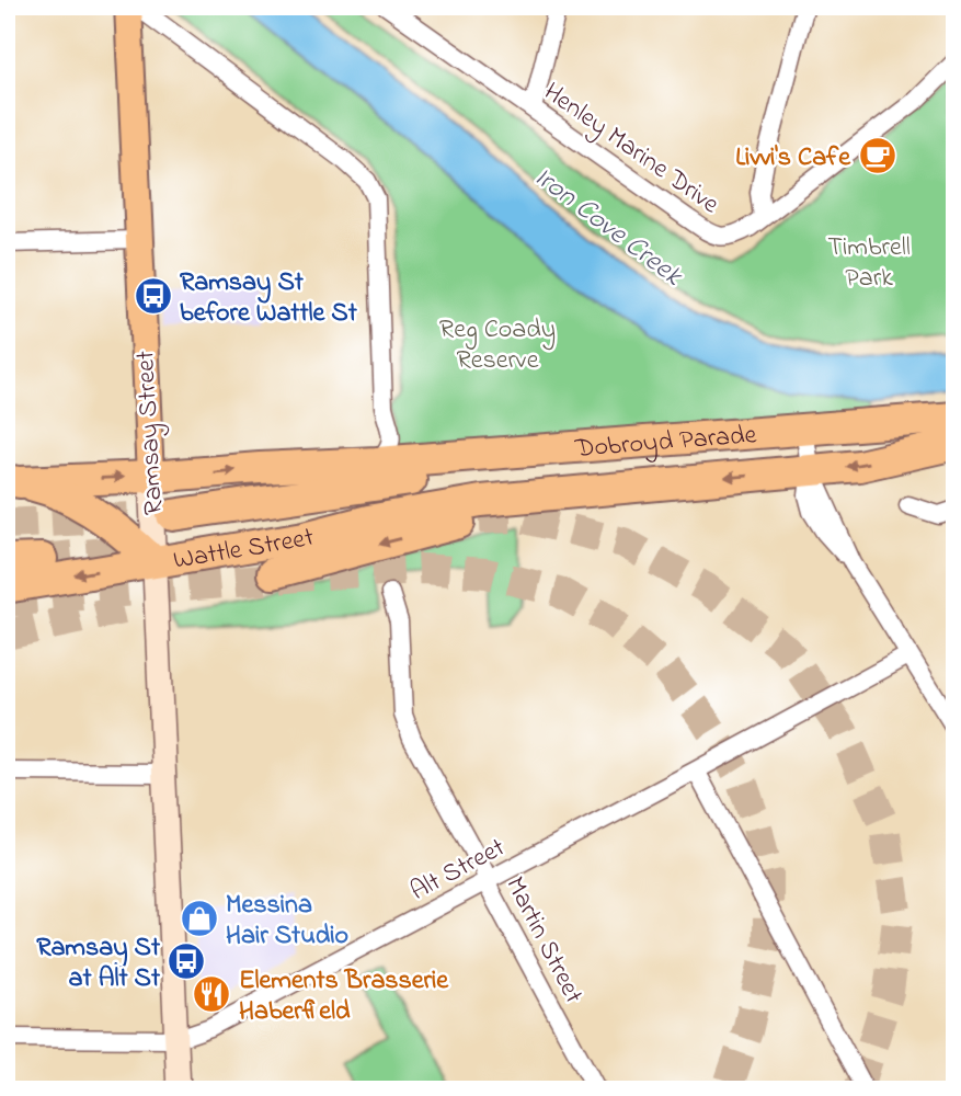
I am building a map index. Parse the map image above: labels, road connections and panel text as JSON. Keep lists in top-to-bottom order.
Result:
{
  "streets": {
    "highway": ["Dobroyd Parade", "Wattle Street"],
    "main road": ["Ramsay Street"],
    "street": ["Henley Marine Drive", "Alt Street", "Martin Street"]
  },
  "crossings": [
    ["Ramsay Street", "Wattle Street"],
    ["Ramsay Street", "Alt Street"],
    ["Dobroyd Parade", "Wattle Street"],
    ["Alt Street", "Martin Street"]
  ],
  "water": ["Iron Cove Creek"],
  "parks": ["Timbrell Park", "Reg Coady Reserve"],
  "places": {
    "cafe": ["Livvi's Cafe"],
    "bus stop": ["Ramsay St before Wattle St", "Ramsay St at Alt St"],
    "shop": ["Messina Hair Studio"],
    "restaurant": ["Elements Brasserie Haberfield"]
  }
}
